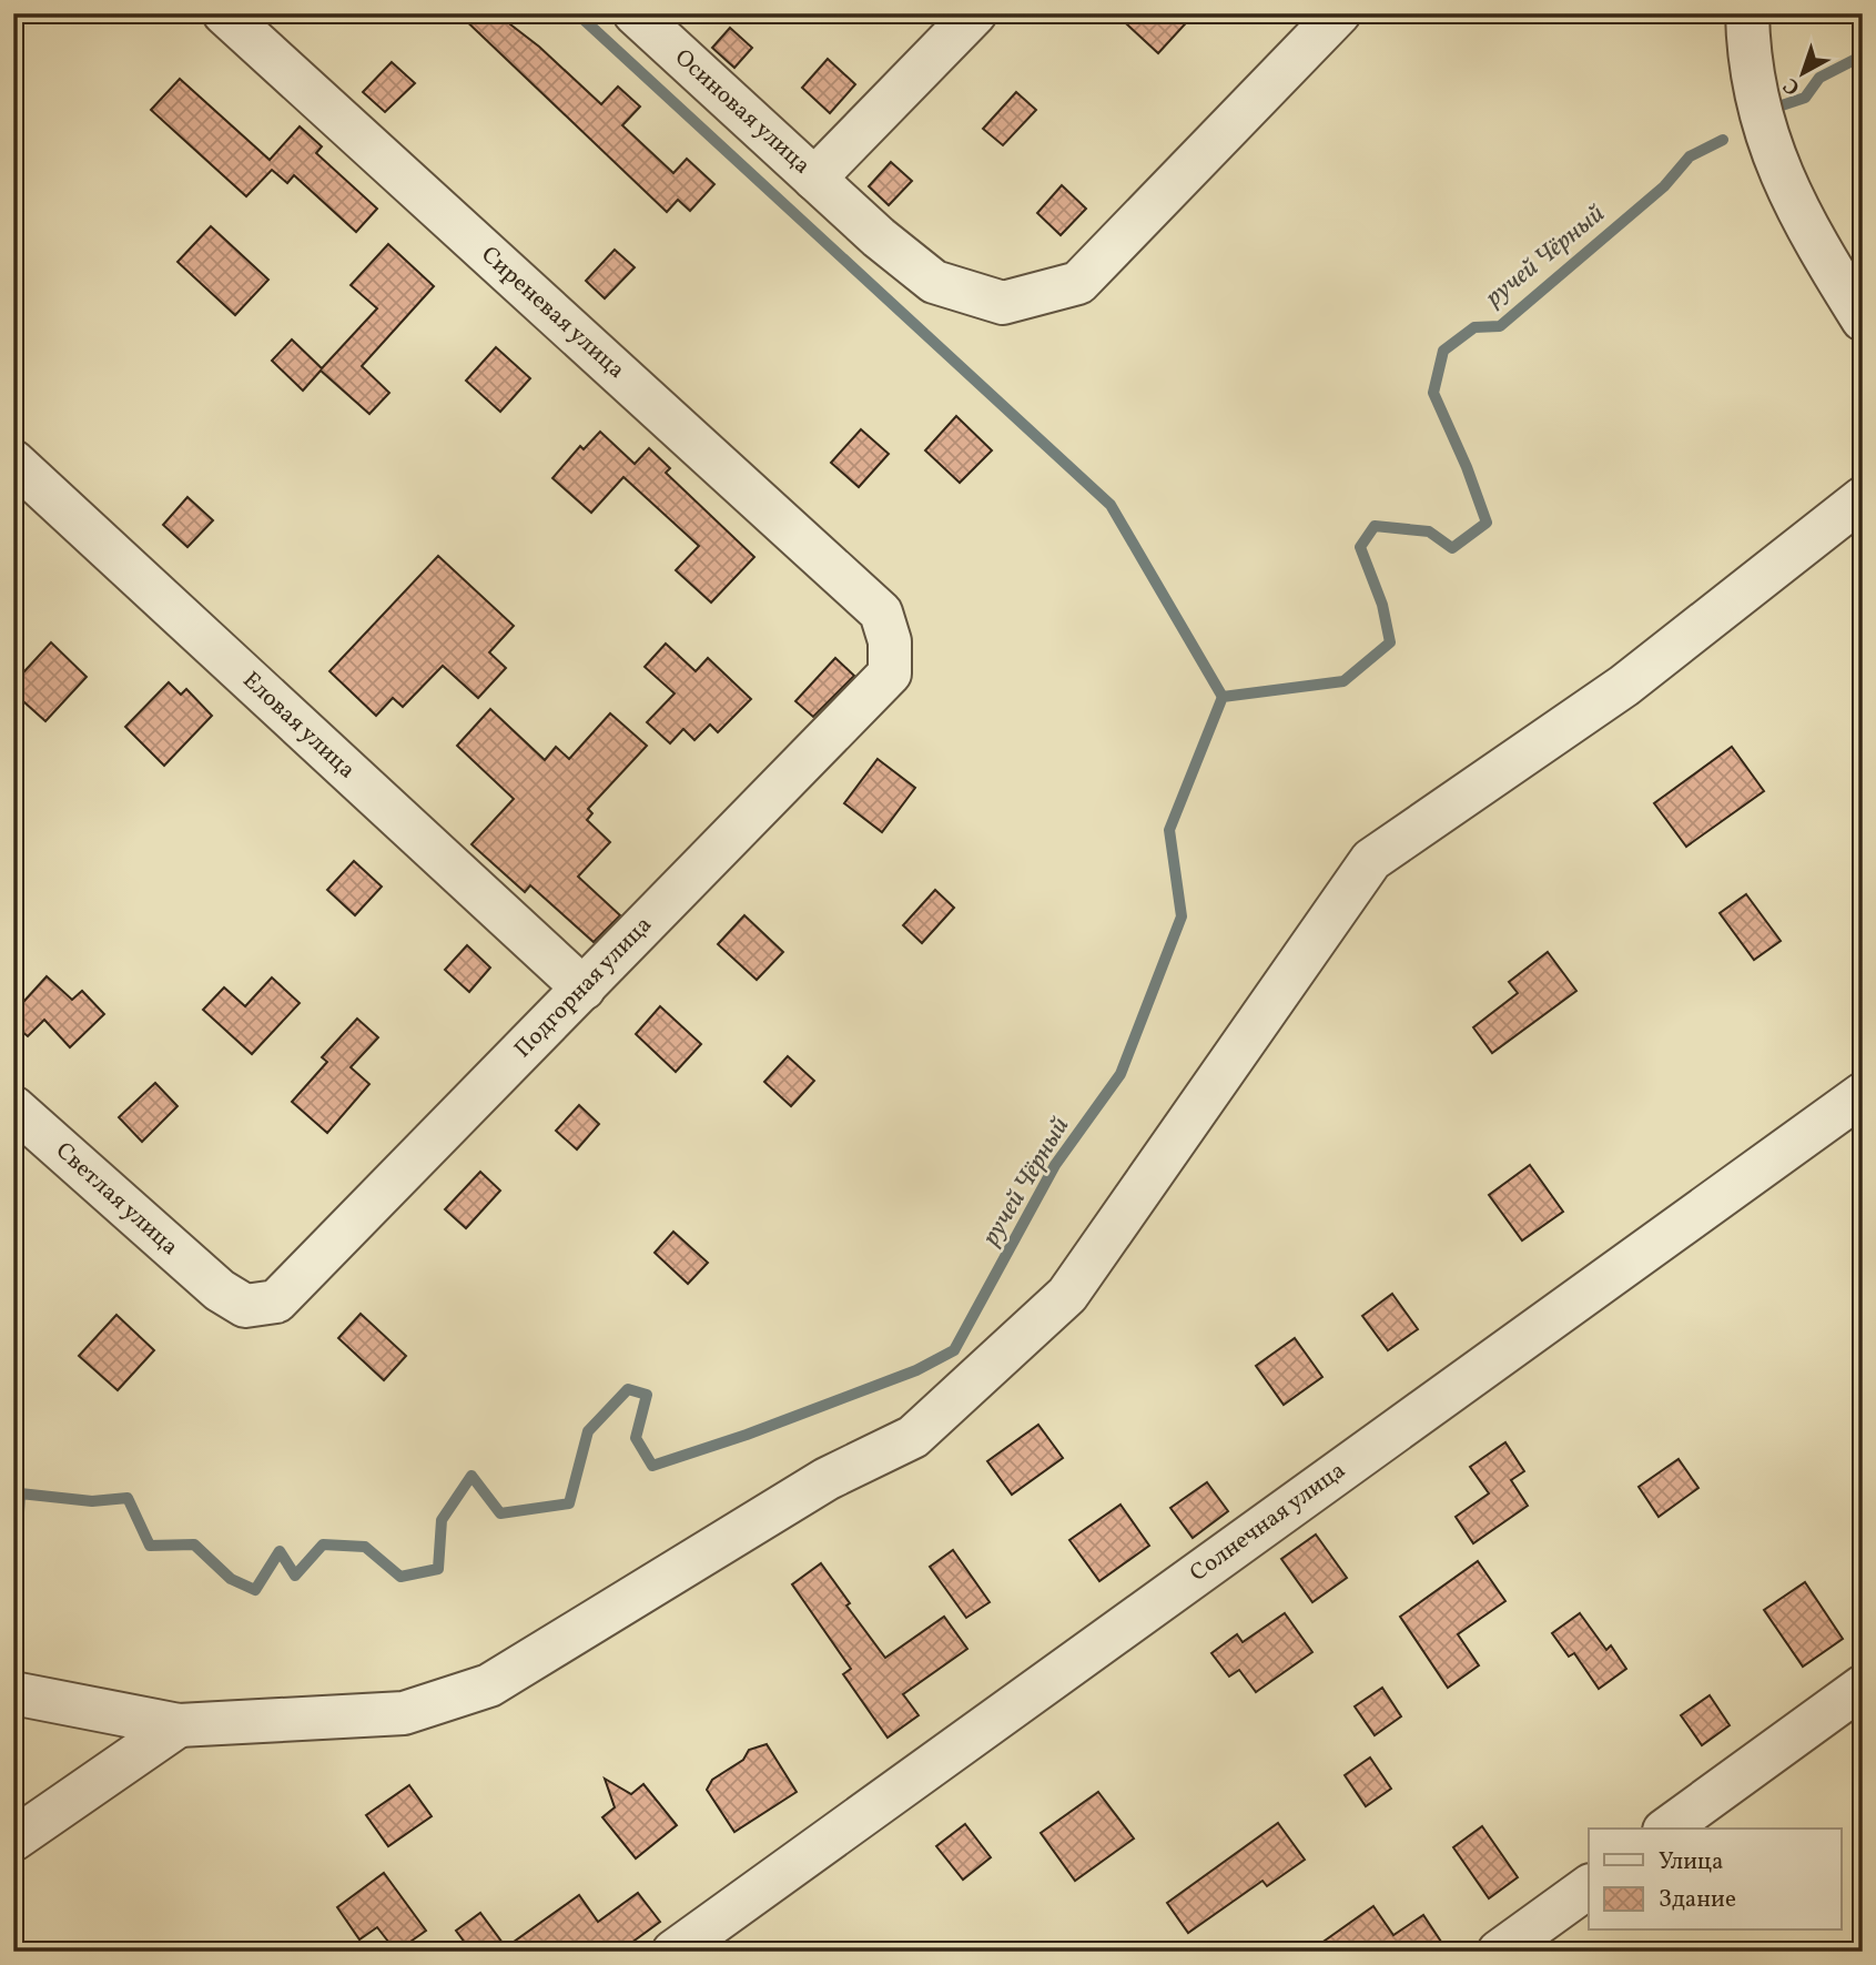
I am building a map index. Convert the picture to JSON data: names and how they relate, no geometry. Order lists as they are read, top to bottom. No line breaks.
{"streets":{"street":["Осиновая улица","Сиреневая улица","Еловая улица","Подгорная улица","Светлая улица","Солнечная улица"]},"crossings":[["Сиреневая улица","Подгорная улица"],["Еловая улица","Подгорная улица"],["Подгорная улица","Светлая улица"]],"water":["ручей Чёрный"],"legend":["Улица","Здание"],"north":"bottom left"}
